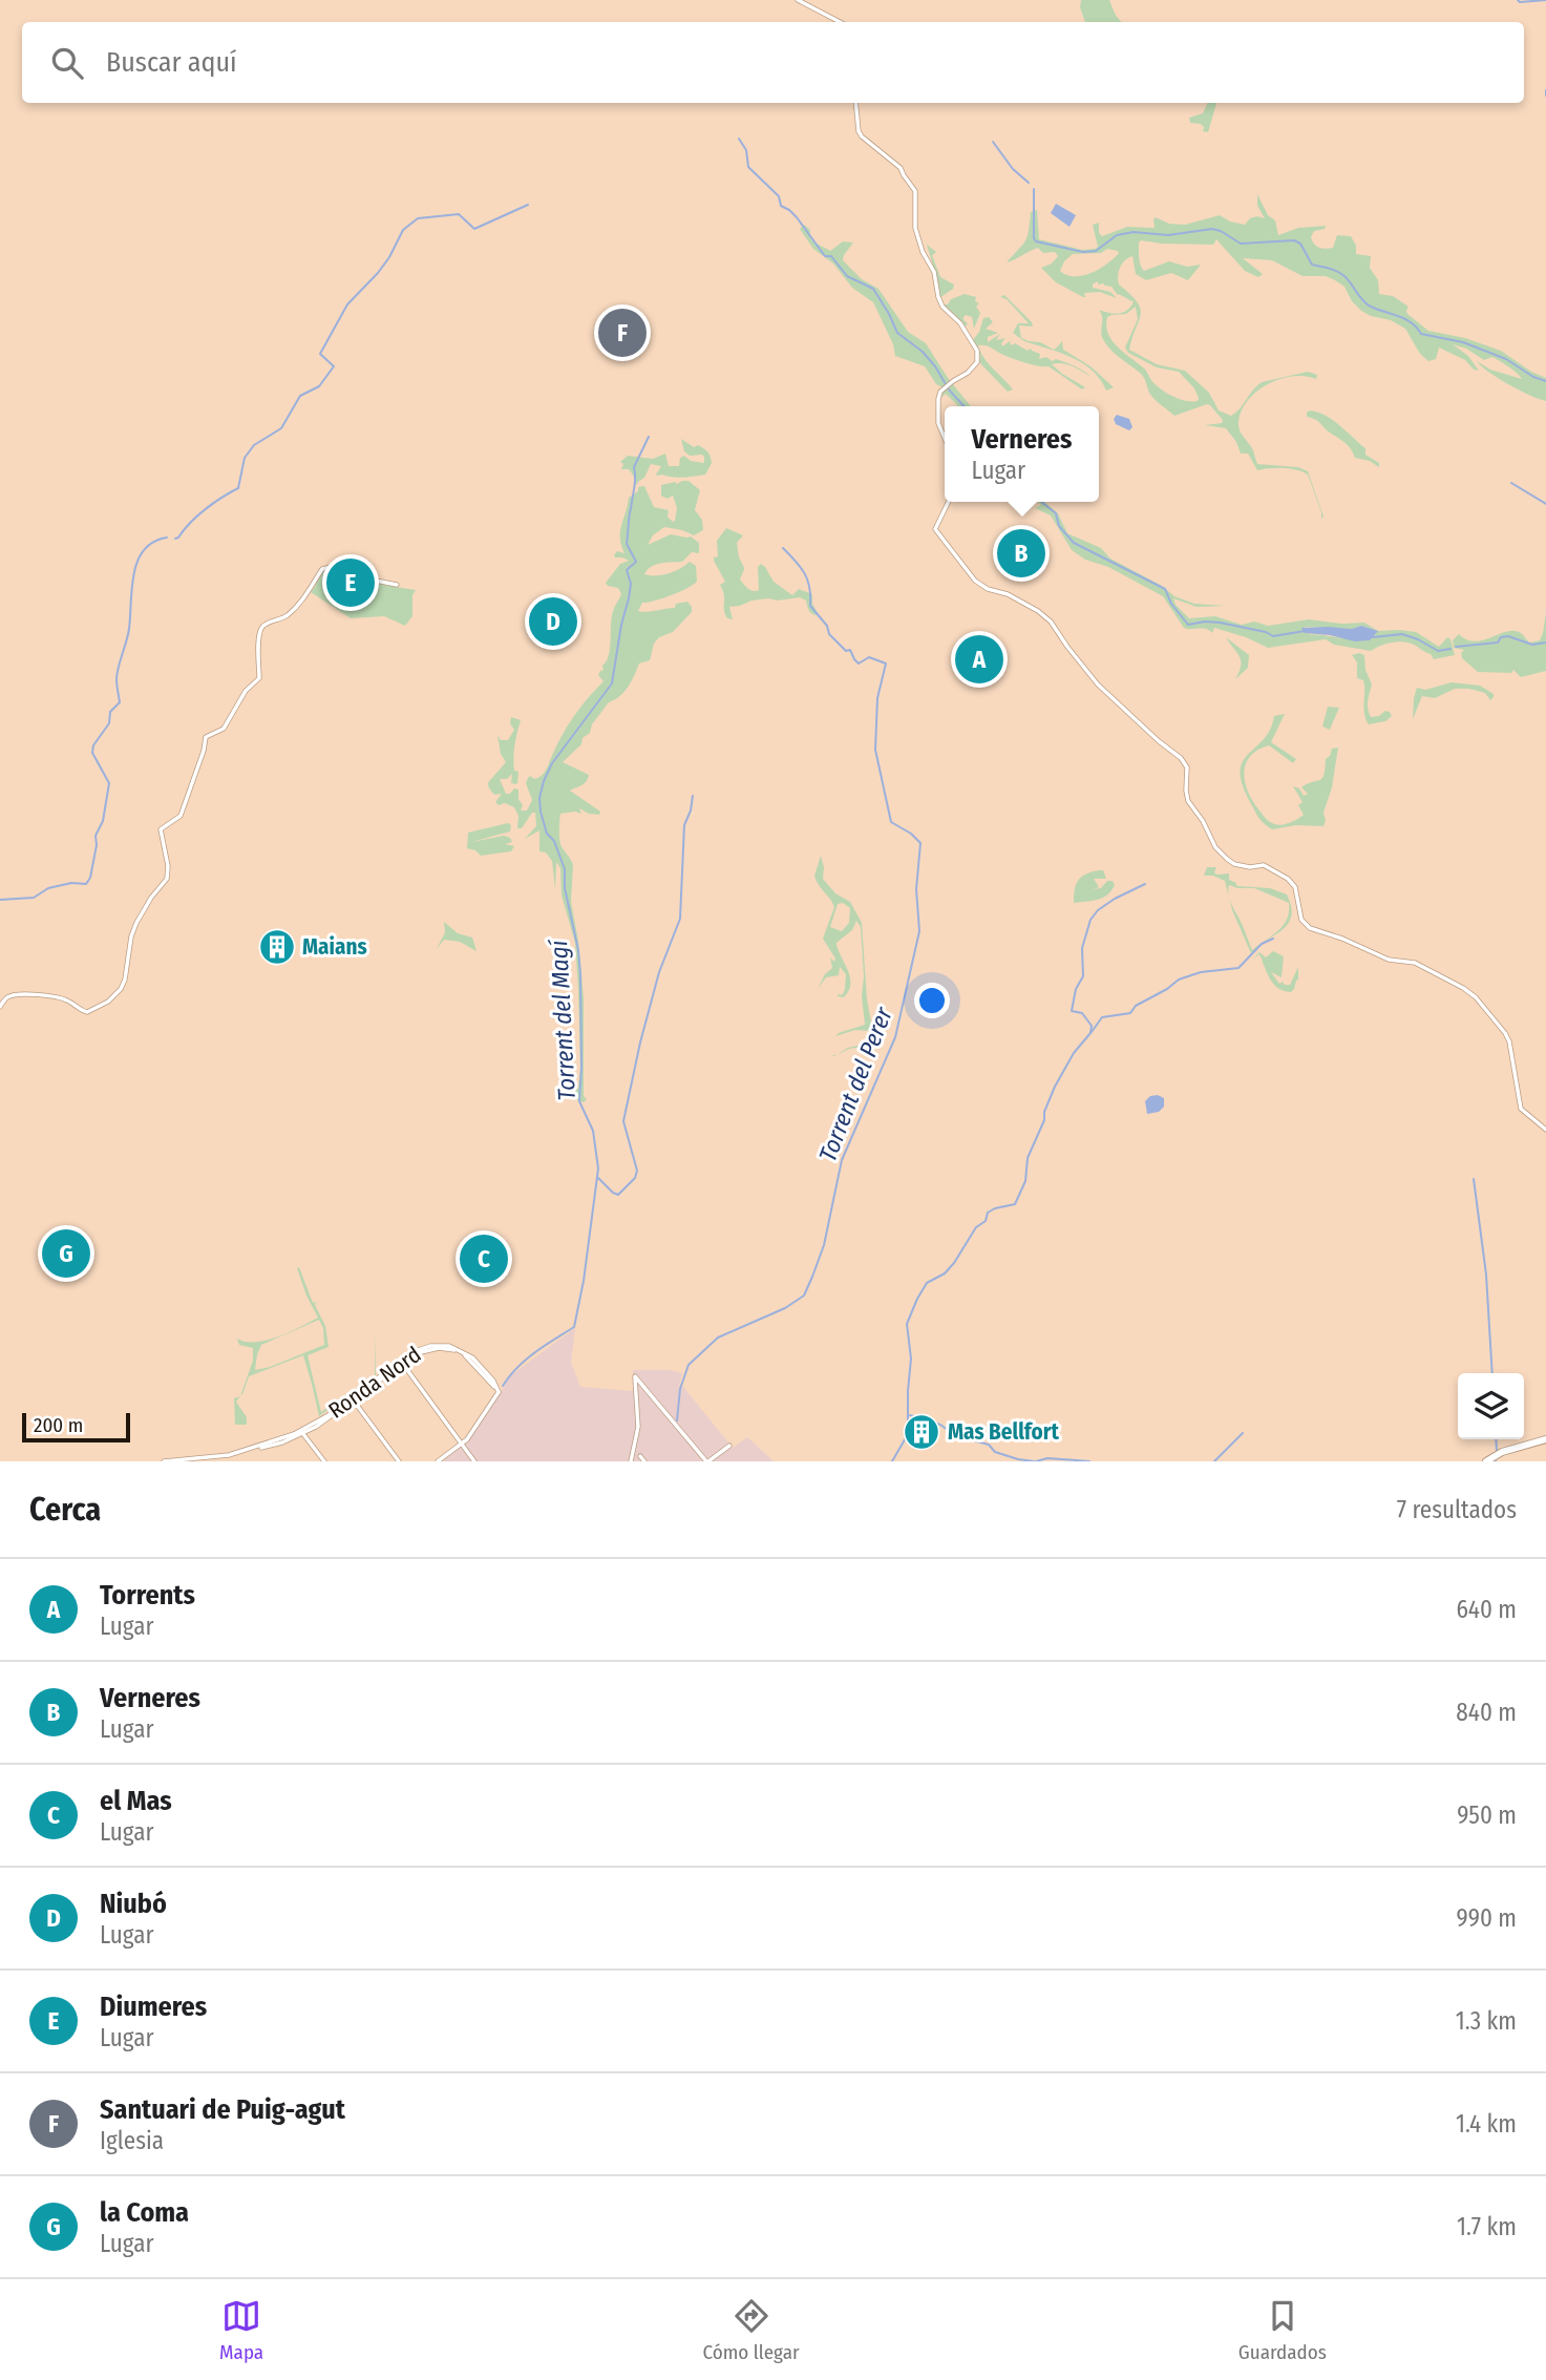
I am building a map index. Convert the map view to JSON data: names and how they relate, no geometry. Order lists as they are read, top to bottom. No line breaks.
{"streets":{"street":["Ronda Nord"]},"water":["Torrent del Magí","Torrent del Perer"],"places":{"building":["Maians","Mas Bellfort"]},"scale_bar":"200 m","page":{"search":"Buscar aquí","pins":["F","B","E","D","A","G","C"],"popup":["Verneres","Lugar"],"scale":"200 m","heading":["Cerca","7 resultados"],"list":[{"mark":"A","name":"Torrents","note":"Lugar","value":"640 m"},{"mark":"B","name":"Verneres","note":"Lugar","value":"840 m"},{"mark":"C","name":"el Mas","note":"Lugar","value":"950 m"},{"mark":"D","name":"Niubó","note":"Lugar","value":"990 m"},{"mark":"E","name":"Diumeres","note":"Lugar","value":"1.3 km"},{"mark":"F","name":"Santuari de Puig-agut","note":"Iglesia","value":"1.4 km"},{"mark":"G","name":"la Coma","note":"Lugar","value":"1.7 km"}],"nav":["Mapa","Cómo llegar","Guardados"]}}
